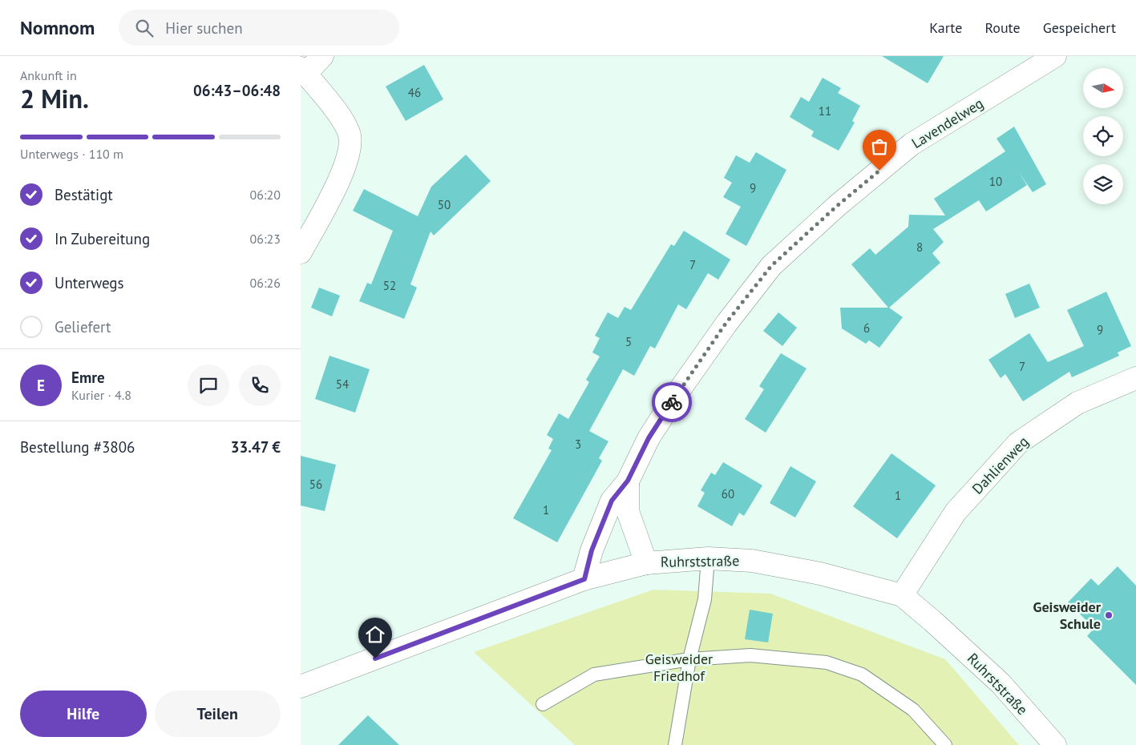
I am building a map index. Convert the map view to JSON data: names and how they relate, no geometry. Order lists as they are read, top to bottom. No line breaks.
{"streets":{"street":["Lavendelweg","Dahlienweg","Ruhrststraße"]},"crossings":[["Lavendelweg","Ruhrststraße"],["Dahlienweg","Ruhrststraße"]],"parks":["Geisweider Friedhof"],"places":["Geisweider Schule"],"house_numbers":["46","11","10","9","50","8","7","52","6","9","5","7","54","3","56","60","1","1"],"north":"right","page":{"header":"Nomnom","search":"Hier suchen","nav":["Karte","Route","Gespeichert"],"heading":["2 Min.","Ankunft in","06:43–06:48"],"panel":["Emre","Kurier · 4.8","Bestellung #3806","33.47 €"],"bar":"Unterwegs · 110 m","list":[["Bestätigt","06:20"],["In Zubereitung","06:23"],["Unterwegs","06:26"],"Geliefert"],"round":"E","buttons":["Hilfe","Teilen"]}}
